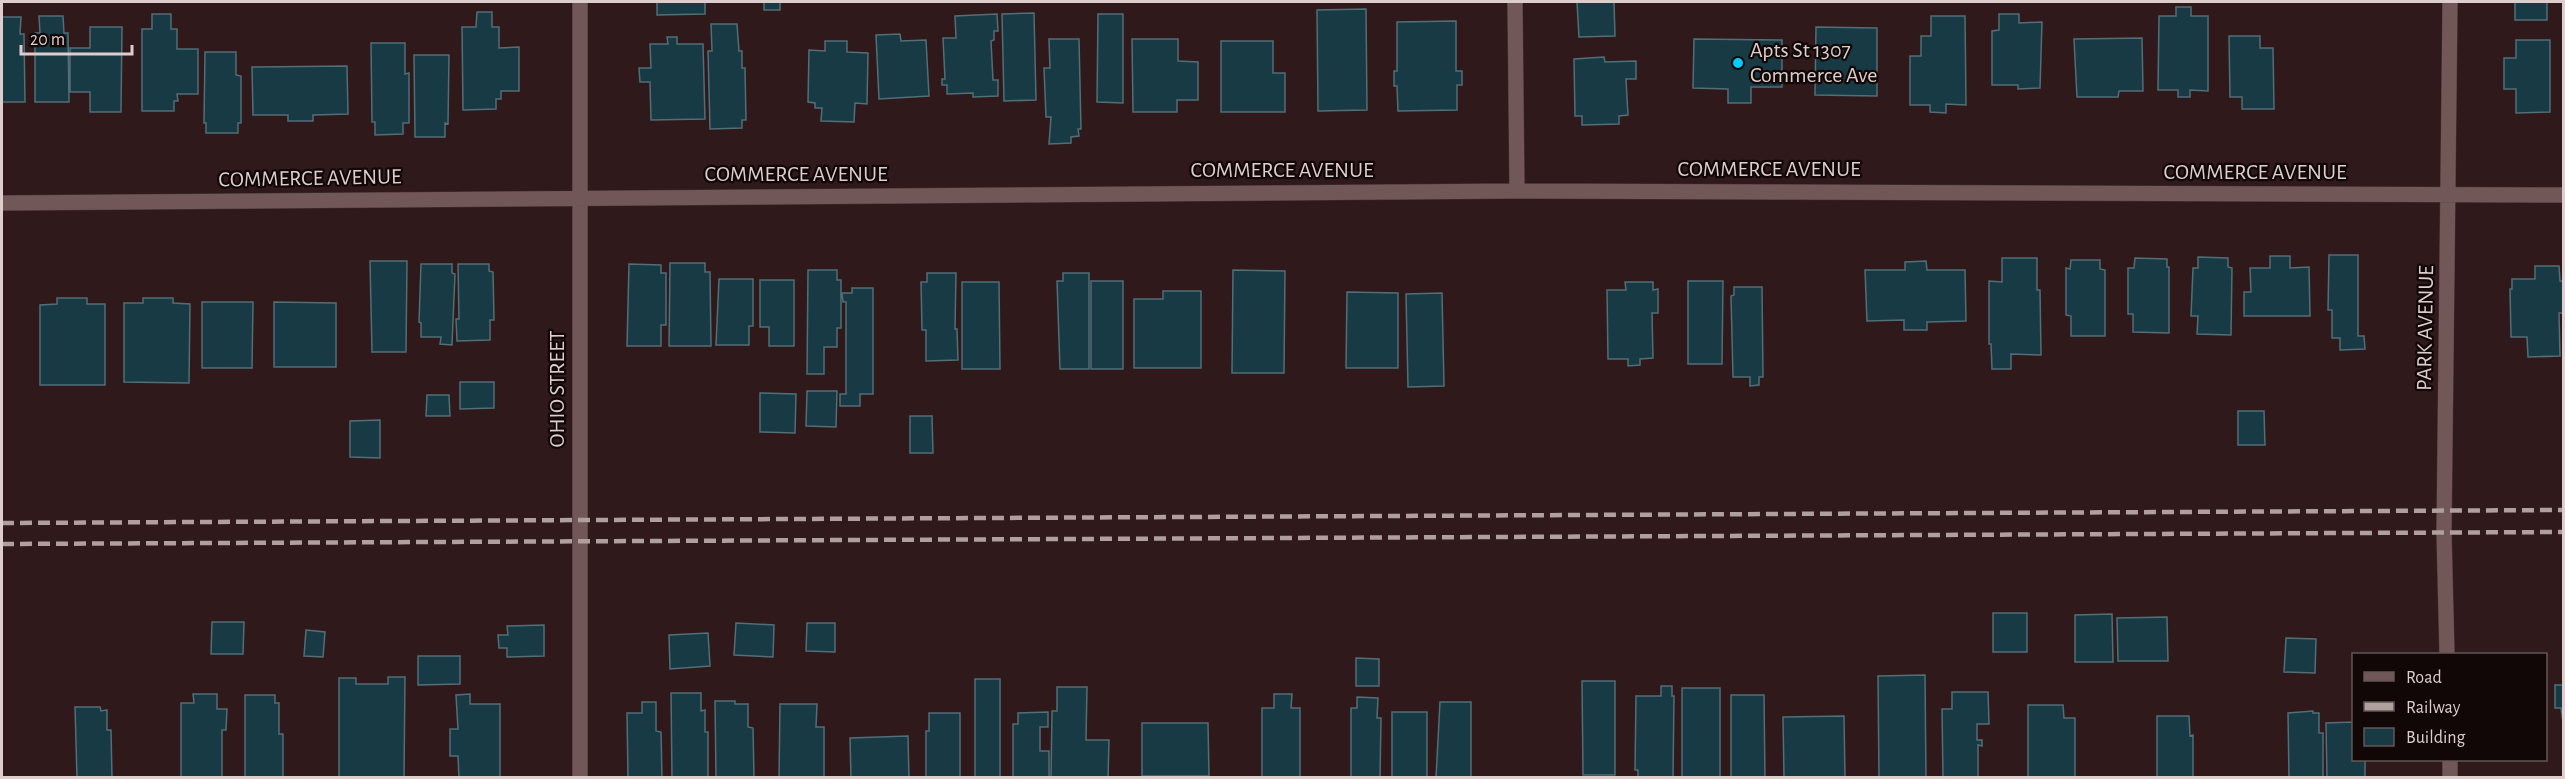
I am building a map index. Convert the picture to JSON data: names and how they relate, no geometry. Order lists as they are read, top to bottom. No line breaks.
{"streets":{"street":["COMMERCE AVENUE","PARK AVENUE","OHIO STREET"]},"crossings":[["COMMERCE AVENUE","PARK AVENUE"],["COMMERCE AVENUE","OHIO STREET"]],"places":["Apts St 1307 Commerce Ave"],"legend":["Road","Railway","Building"],"scale_bar":"20 m"}
